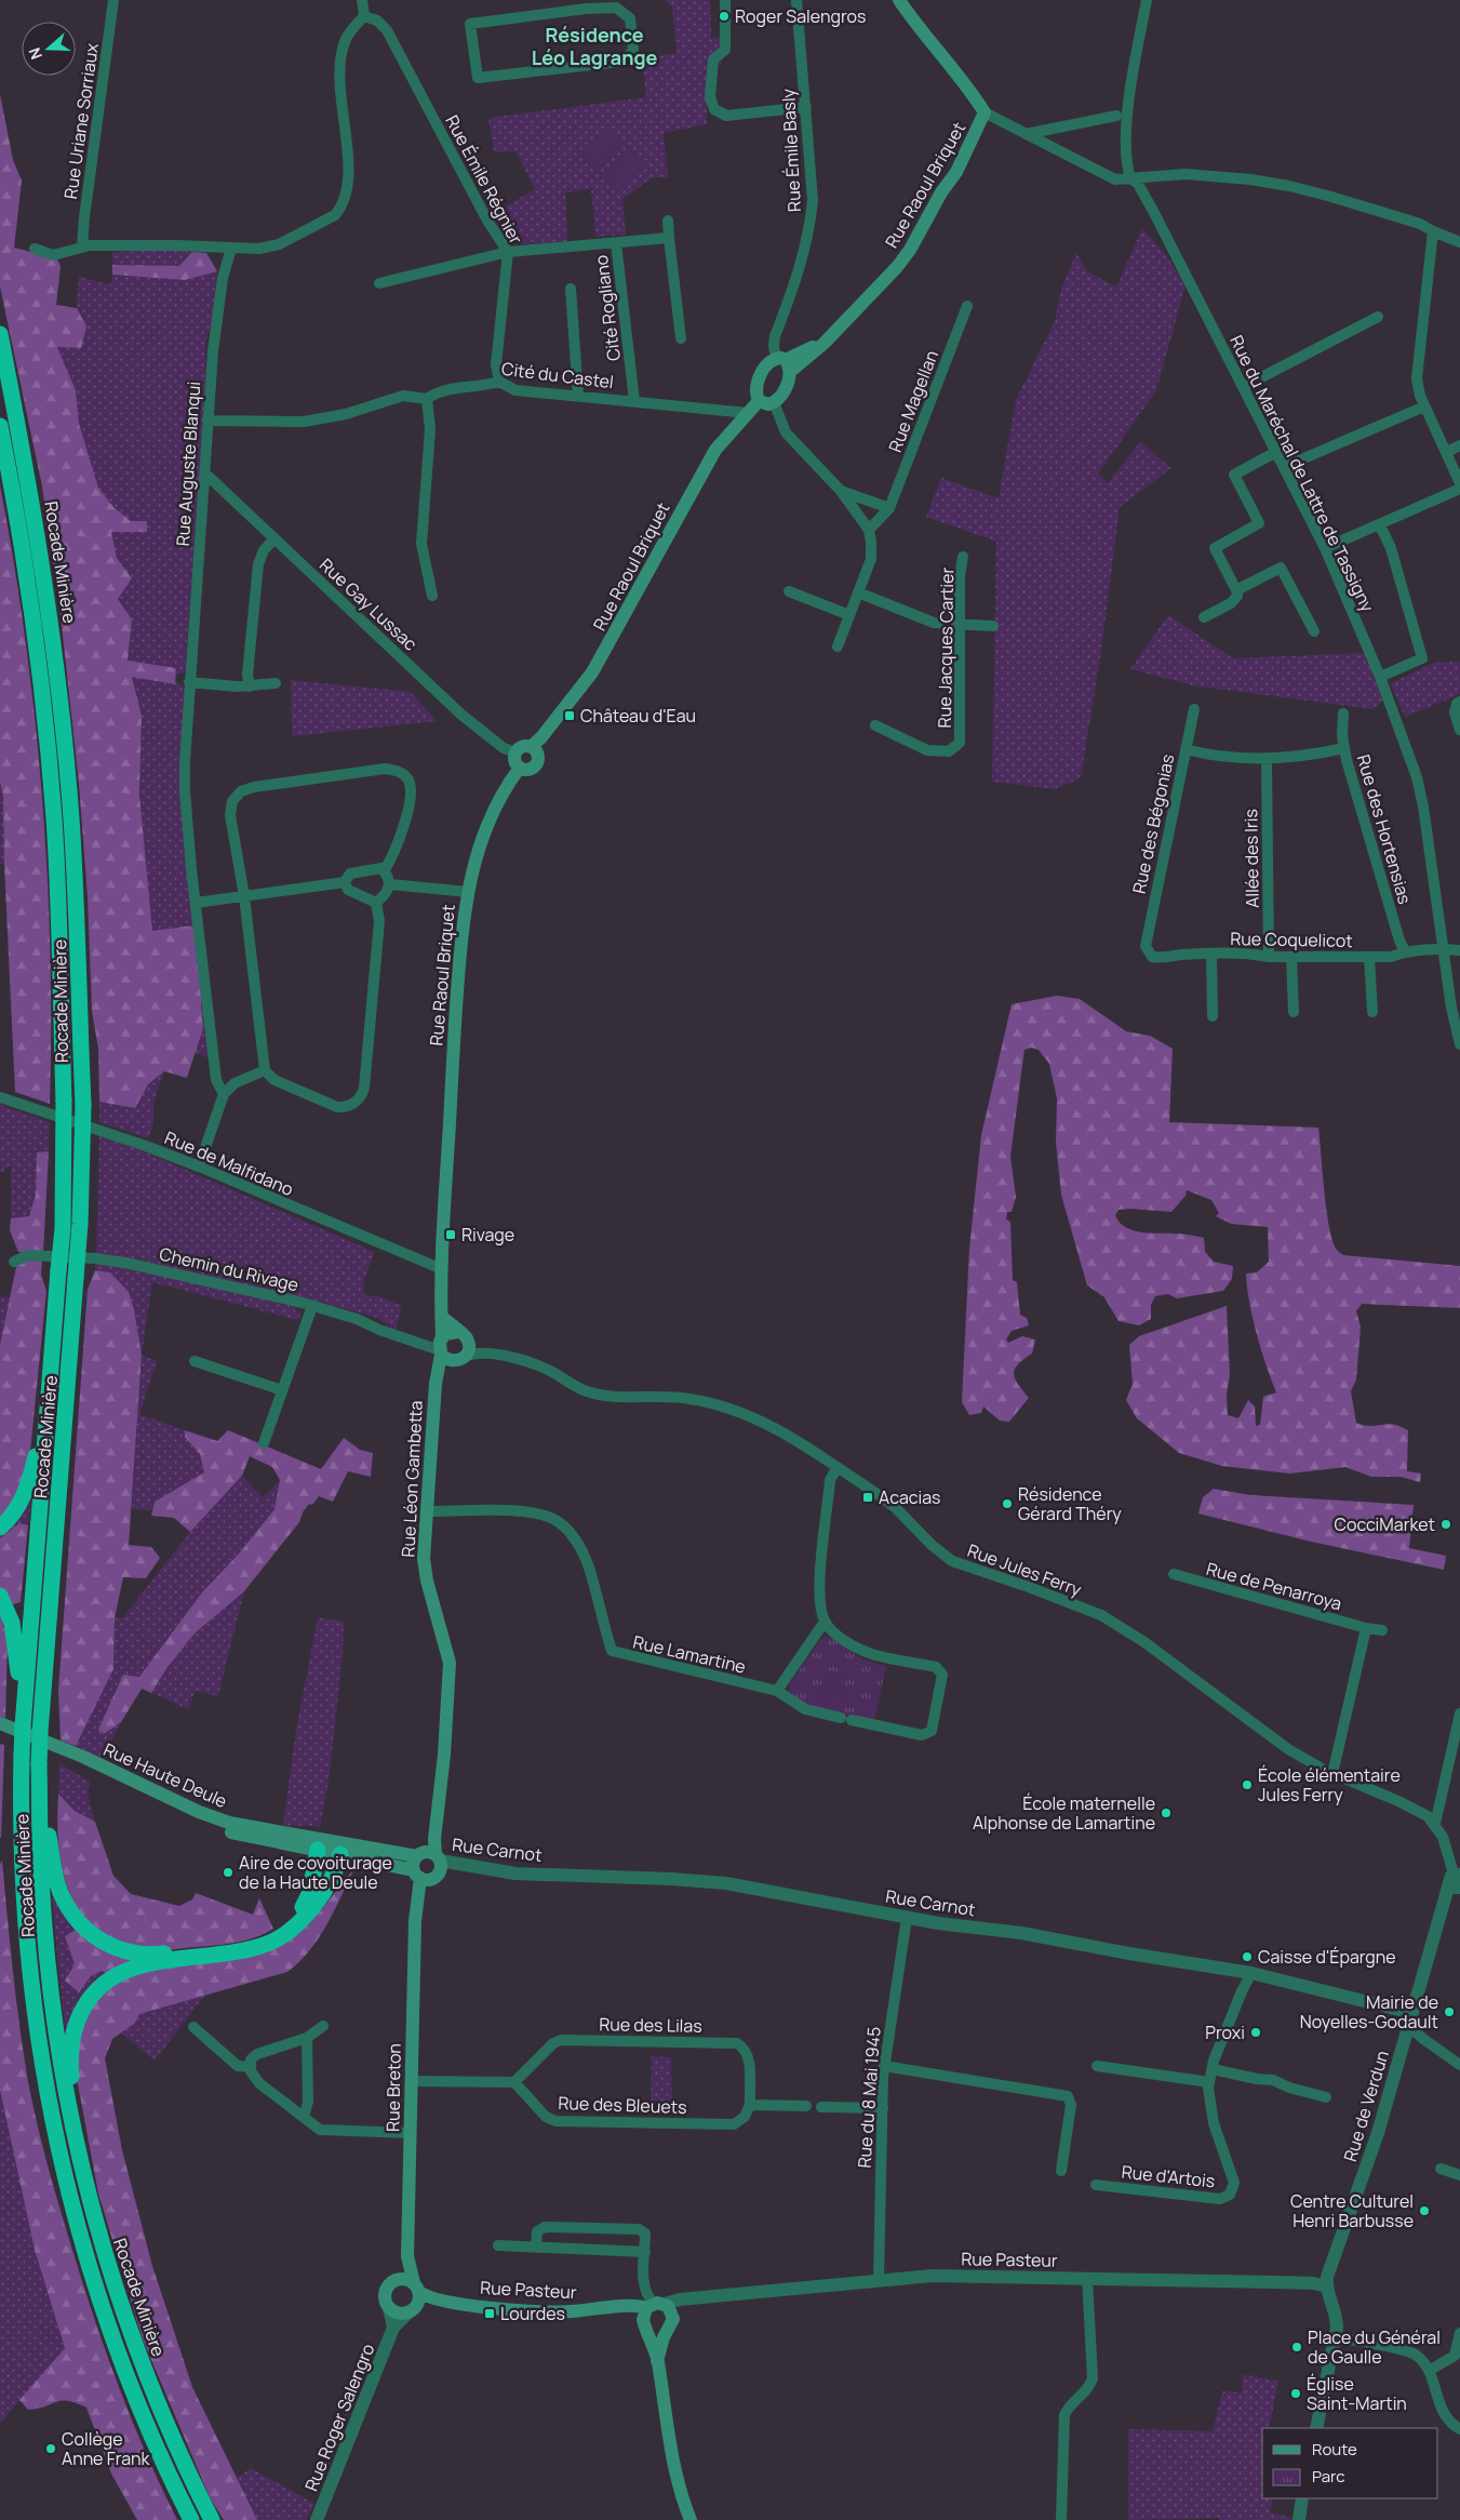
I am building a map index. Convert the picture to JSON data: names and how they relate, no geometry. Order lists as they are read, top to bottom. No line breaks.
{"streets":{"highway":["Rocade Minière"],"main road":["Rue Raoul Briquet","Rue Léon Gambetta","Rue Haute Deule","Rue Breton","Rue Pasteur"],"street":["Rue Uriane Sorriaux","Rue Émile Basly","Rue Émile Régnier","Cité Rogliano","Cité du Castel","Rue Magellan","Rue Auguste Blanqui","Rue du Maréchal de Lattre de Tassigny","Rue Gay Lussac","Rue Jacques Cartier","Rue des Bégonias","Rue des Hortensias","Allée des Iris","Rue Coquelicot","Rue de Malfidano","Chemin du Rivage","Rue Jules Ferry","Rue de Penarroya","Rue Lamartine","Rue Carnot","Rue des Lilas","Rue du 8 Mai 1945","Rue des Bleuets","Rue de Verdun","Rue d'Artois","Rue Roger Salengro"]},"crossings":[["Rue Émile Basly","Rue Raoul Briquet"],["Rue Émile Régnier","Cité du Castel"],["Rue Raoul Briquet","Cité du Castel"],["Rue Raoul Briquet","Rue du Maréchal de Lattre de Tassigny"],["Rue Raoul Briquet","Rue Gay Lussac"],["Rue Raoul Briquet","Rue Léon Gambetta"],["Cité Rogliano","Cité du Castel"],["Cité du Castel","Rue Auguste Blanqui"],["Rue Auguste Blanqui","Rue Gay Lussac"],["Rue du Maréchal de Lattre de Tassigny","Rue Coquelicot"],["Rue des Bégonias","Rue Coquelicot"],["Rue des Hortensias","Rue Coquelicot"],["Allée des Iris","Rue Coquelicot"],["Rue de Malfidano","Rue Léon Gambetta"],["Chemin du Rivage","Rue Léon Gambetta"],["Chemin du Rivage","Rue Jules Ferry"],["Rue Léon Gambetta","Rue Jules Ferry"],["Rue Léon Gambetta","Rue Lamartine"],["Rue Léon Gambetta","Rue Haute Deule"],["Rue Léon Gambetta","Rue Carnot"],["Rue Léon Gambetta","Rue Breton"],["Rue Jules Ferry","Rue de Verdun"],["Rue Haute Deule","Rue Carnot"],["Rue Haute Deule","Rue Breton"],["Rue Carnot","Rue Breton"],["Rue Carnot","Rue du 8 Mai 1945"],["Rue Carnot","Rue de Verdun"],["Rue Carnot","Rue d'Artois"],["Rue des Lilas","Rue des Bleuets"],["Rue Breton","Rue Pasteur"],["Rue Breton","Rue Roger Salengro"],["Rue du 8 Mai 1945","Rue Pasteur"],["Rue de Verdun","Rue Pasteur"],["Rue Pasteur","Rue Roger Salengro"]],"districts":["Résidence Léo Lagrange"],"places":{"other":["Roger Salengros","Résidence Gérard Théry","CocciMarket","École élémentaire Jules Ferry","École maternelle Alphonse de Lamartine","Aire de covoiturage de la Haute Deule","Caisse d'Épargne","Mairie de Noyelles-Godault","Proxi","Centre Culturel Henri Barbusse","Place du Général de Gaulle","Église Saint-Martin","Collège Anne Frank"],"transit":["Château d'Eau","Rivage","Acacias","Lourdes"]},"legend":["Route","Parc"],"north":"left"}
